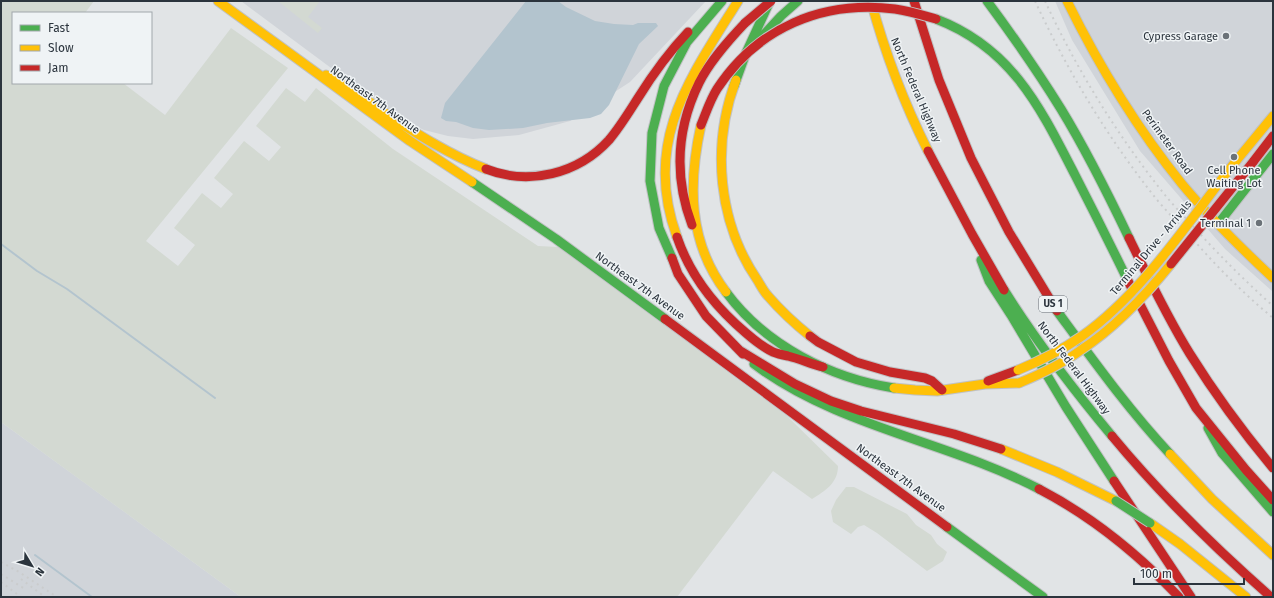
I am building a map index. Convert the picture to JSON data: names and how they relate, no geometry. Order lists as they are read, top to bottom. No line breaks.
{"streets":{"main road":["North Federal Highway","Northeast 7th Avenue","Perimeter Road","Terminal Drive - Arrivals","US 1"]},"places":["Cypress Garage","Cell Phone Waiting Lot","Terminal 1"],"legend":["Fast","Slow","Jam"],"scale_bar":"100 m","north":"bottom right"}
